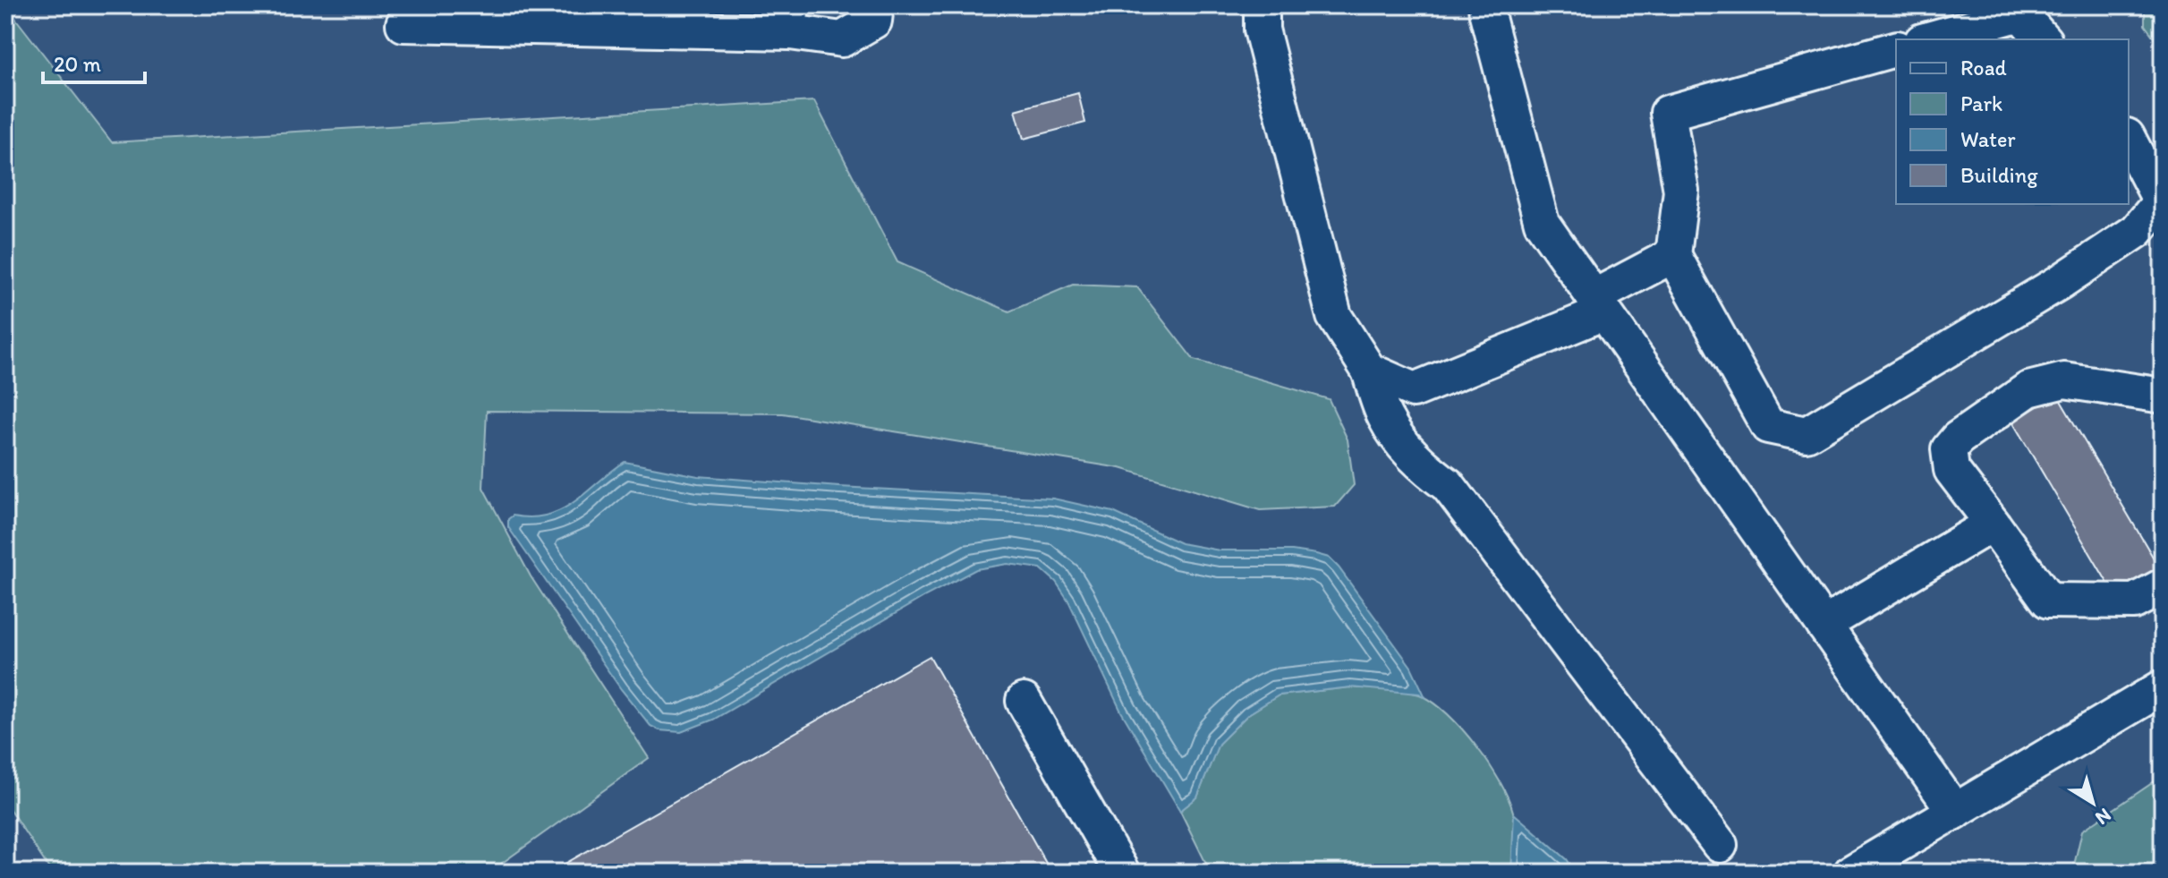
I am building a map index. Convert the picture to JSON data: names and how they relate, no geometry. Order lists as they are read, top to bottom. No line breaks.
{"legend":["Road","Park","Water","Building"],"scale_bar":"20 m","north":"bottom right"}
